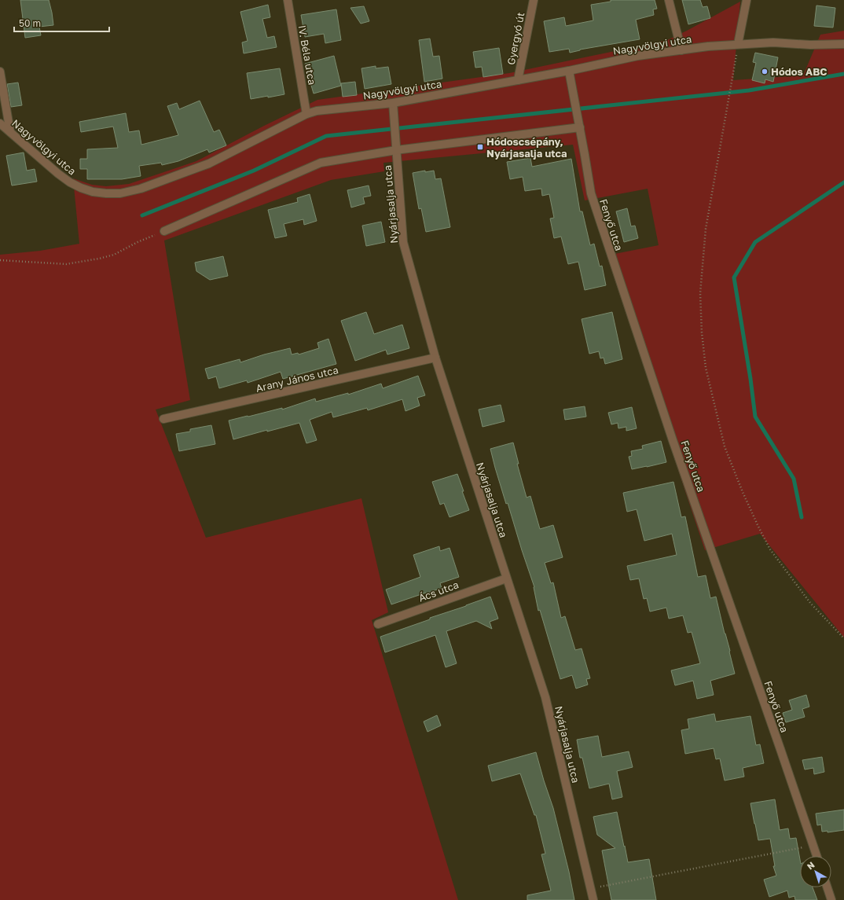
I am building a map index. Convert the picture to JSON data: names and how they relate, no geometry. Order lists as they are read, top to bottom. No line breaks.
{"streets":{"street":["Gyergyó út","Nagyvölgyi utca","IV. Béla utca","Nyárjasalja utca","Fenyő utca","Arany János utca","Ács utca"]},"crossings":[["Gyergyó út","Nagyvölgyi utca"],["Nagyvölgyi utca","IV. Béla utca"],["Nagyvölgyi utca","Nyárjasalja utca"],["Nagyvölgyi utca","Fenyő utca"],["Nyárjasalja utca","Arany János utca"],["Nyárjasalja utca","Ács utca"]],"places":{"other":["Hódos ABC"],"transit":["Hódoscsépány, Nyárjasalja utca"]},"scale_bar":"50 m","north":"top left"}
